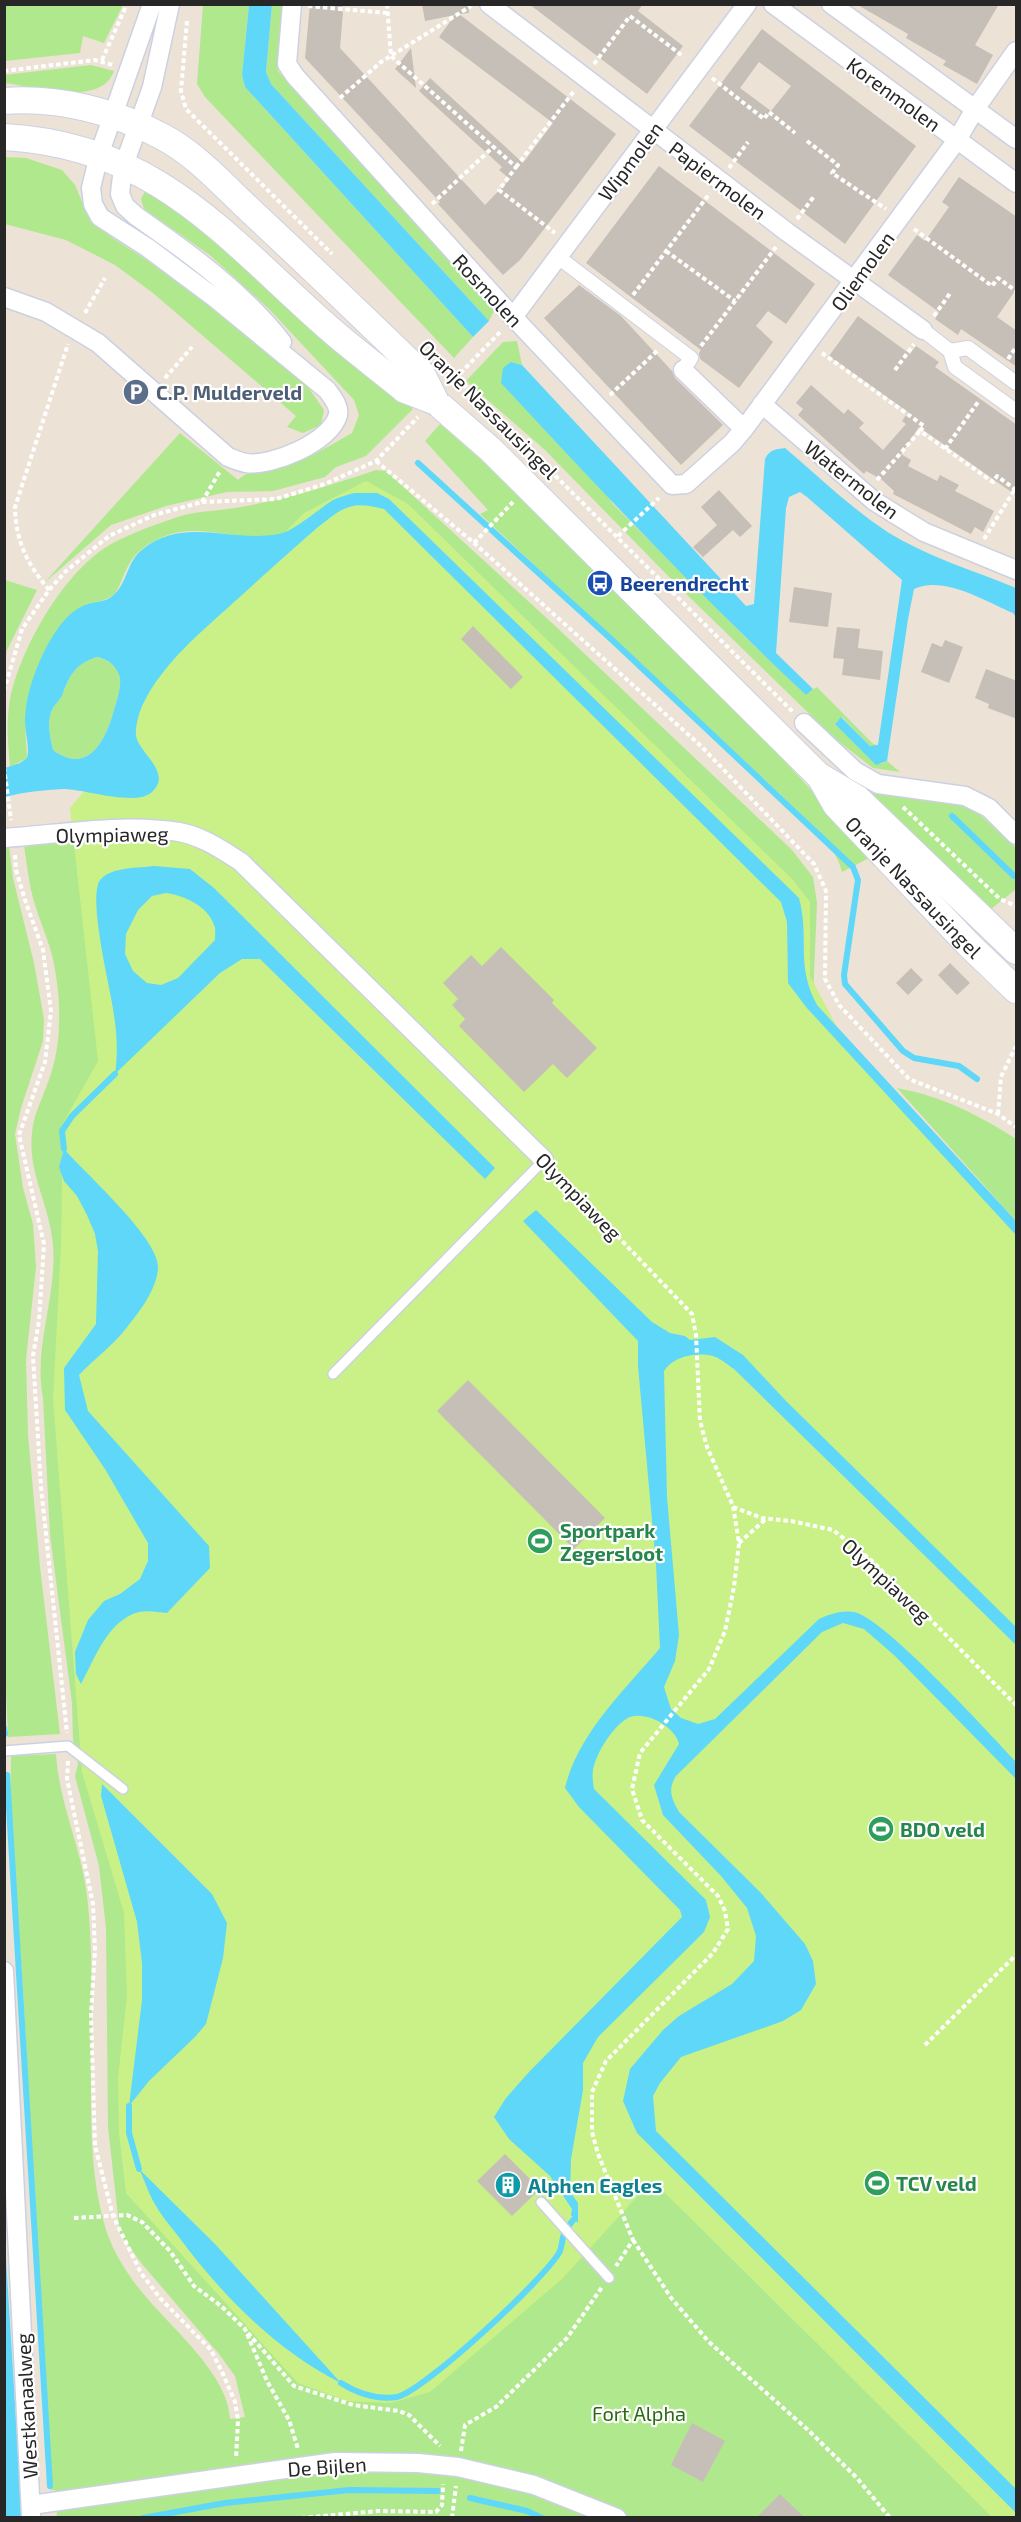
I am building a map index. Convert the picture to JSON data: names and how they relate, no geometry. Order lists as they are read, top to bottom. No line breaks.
{"streets":{"main road":["Oranje Nassausingel"],"street":["Korenmolen","Wipmolen","Papiermolen","Oliemolen","Rosmolen","Watermolen","Olympiaweg","Westkanaalweg","De Bijlen"]},"crossings":[["Korenmolen","Oliemolen"],["Wipmolen","Papiermolen"],["Wipmolen","Rosmolen"],["Papiermolen","Oliemolen"],["Oliemolen","Rosmolen"],["Oliemolen","Watermolen"],["Westkanaalweg","De Bijlen"]],"parks":["Fort Alpha"],"places":{"parking":["C.P. Mulderveld"],"bus stop":["Beerendrecht"],"sports":["Sportpark Zegersloot","BDO veld","TCV veld"],"building":["Alphen Eagles"]}}
